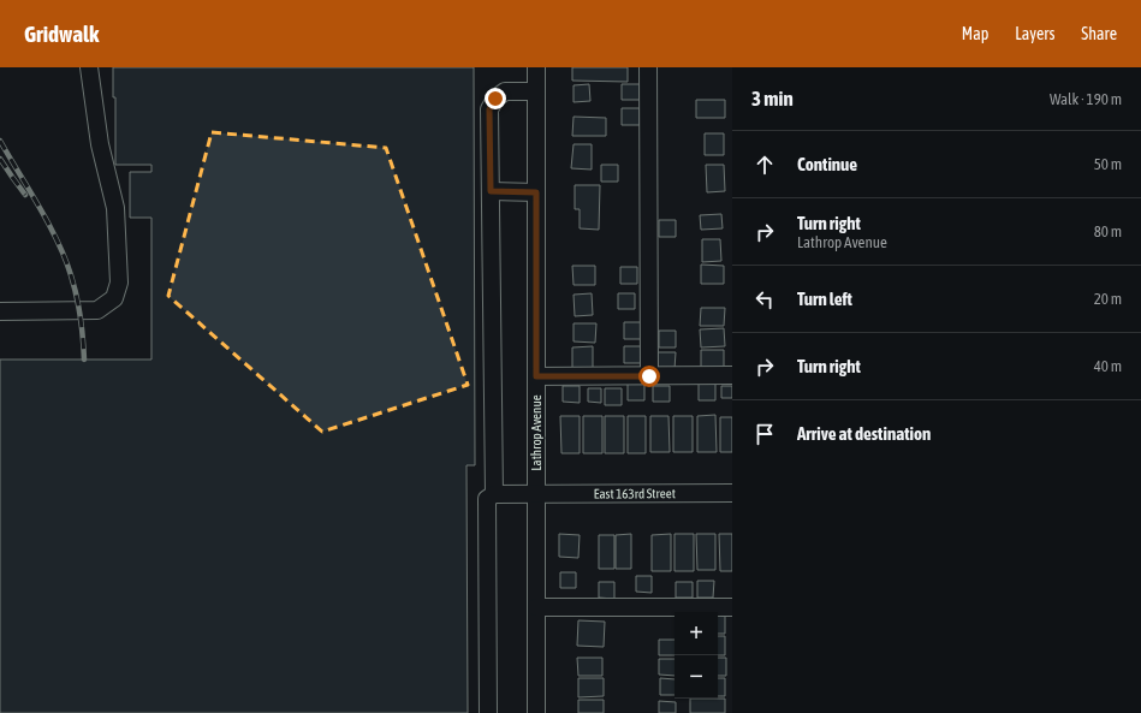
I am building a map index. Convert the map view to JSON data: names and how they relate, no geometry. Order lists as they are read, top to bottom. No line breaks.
{"streets":{"street":["Lathrop Avenue","East 163rd Street"]},"crossings":[["Lathrop Avenue","East 163rd Street"]],"page":{"header":"Gridwalk","nav":["Map","Layers","Share"],"heading":["3 min","Walk · 190 m"],"list":[["Continue","50 m"],["Turn right","Lathrop Avenue","80 m"],["Turn left","20 m"],["Turn right","40 m"],"Arrive at destination"],"map_buttons":["+","−"]}}
